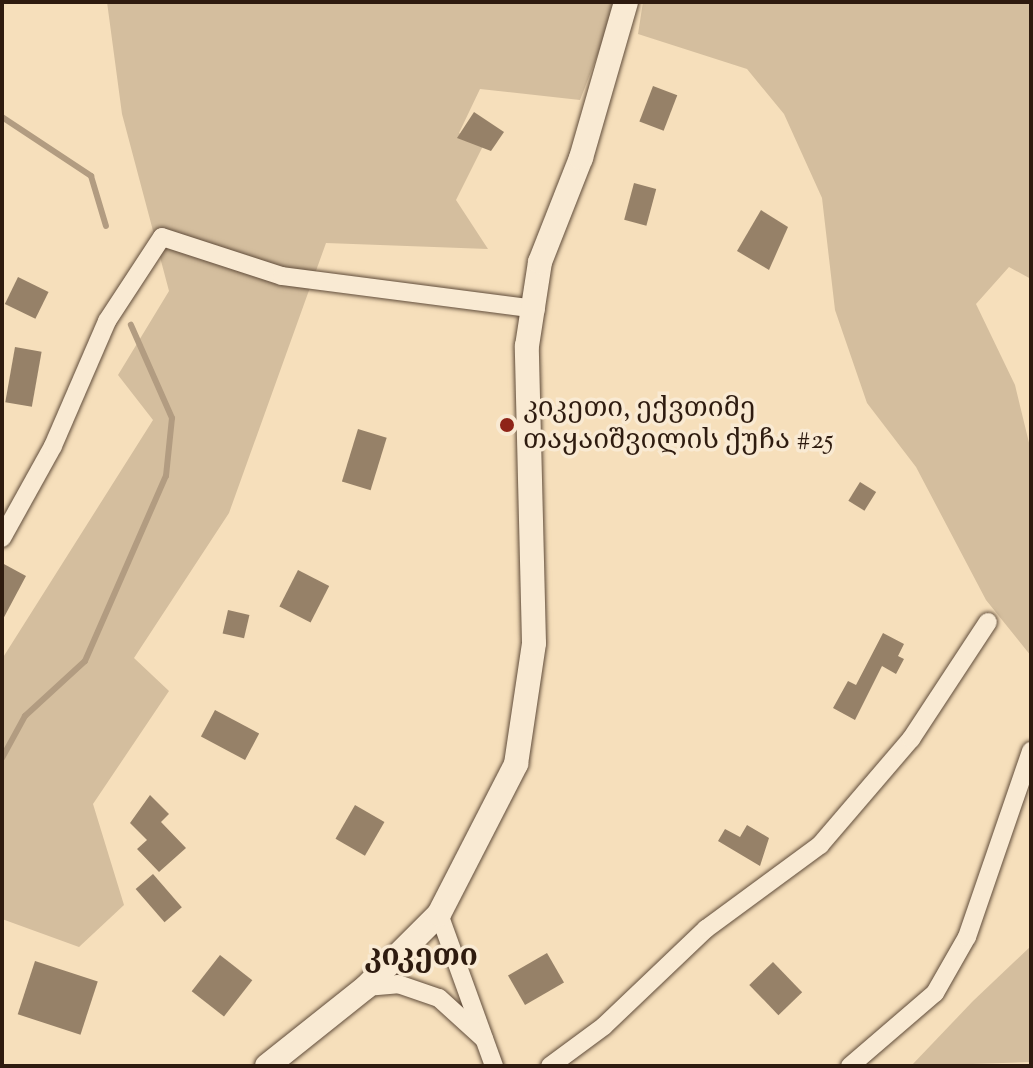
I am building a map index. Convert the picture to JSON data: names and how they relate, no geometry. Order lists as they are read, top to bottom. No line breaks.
{"districts":["კიკეთი"],"places":["კიკეთი, ექვთიმე თაყაიშვილის ქუჩა #25"]}
